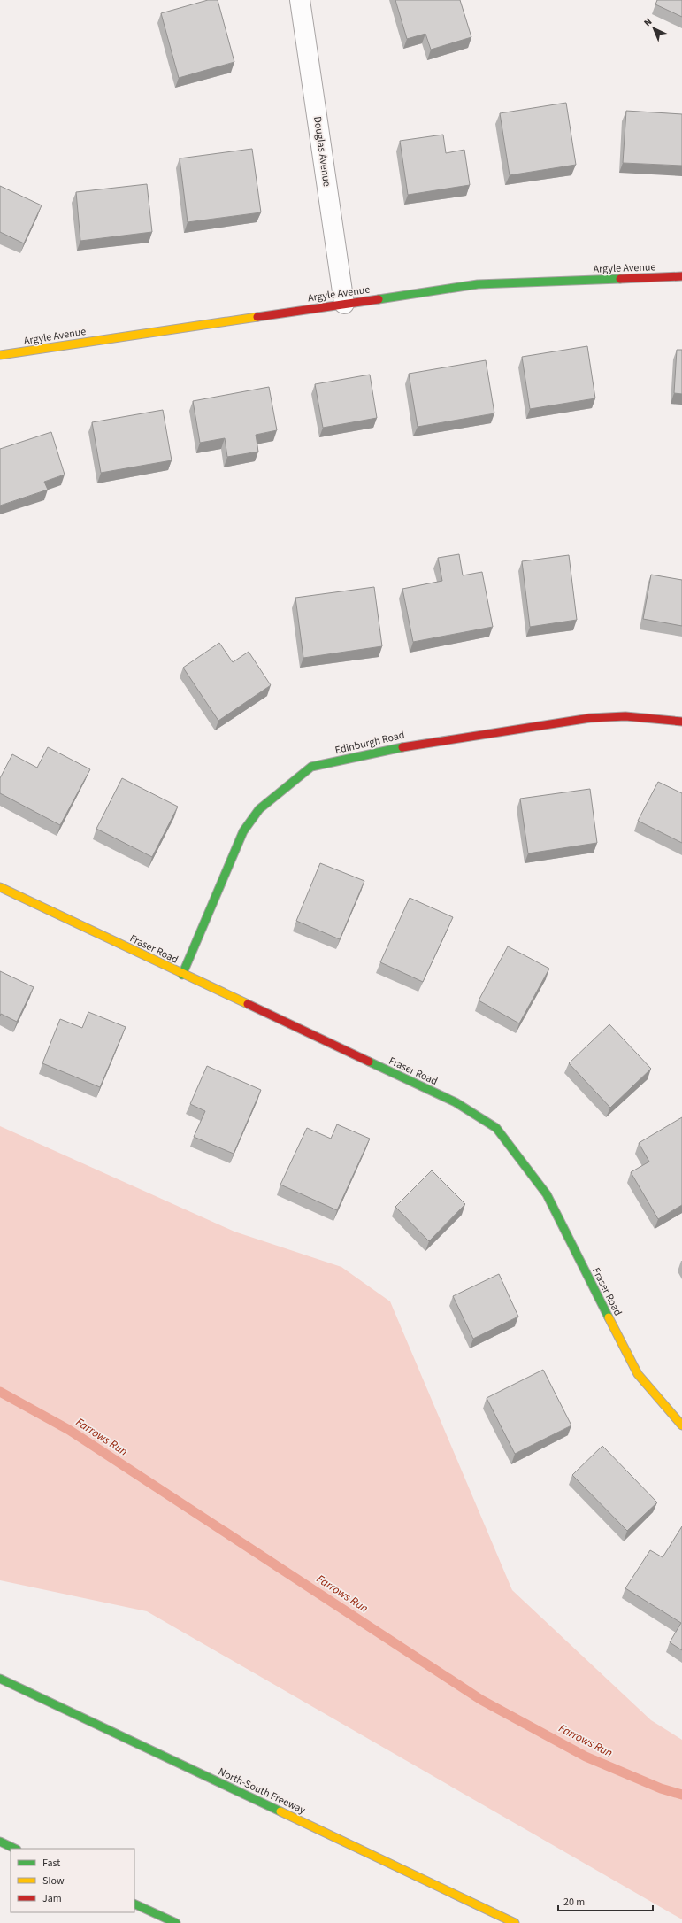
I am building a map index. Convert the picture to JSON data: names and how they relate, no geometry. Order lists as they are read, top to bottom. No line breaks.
{"streets":{"main road":["Argyle Avenue","Edinburgh Road","Fraser Road","North-South Freeway"],"street":["Douglas Avenue"]},"crossings":[["Douglas Avenue","Argyle Avenue"],["Edinburgh Road","Fraser Road"]],"water":["Farrows Run"],"legend":["Fast","Slow","Jam"],"scale_bar":"20 m","north":"top left"}
